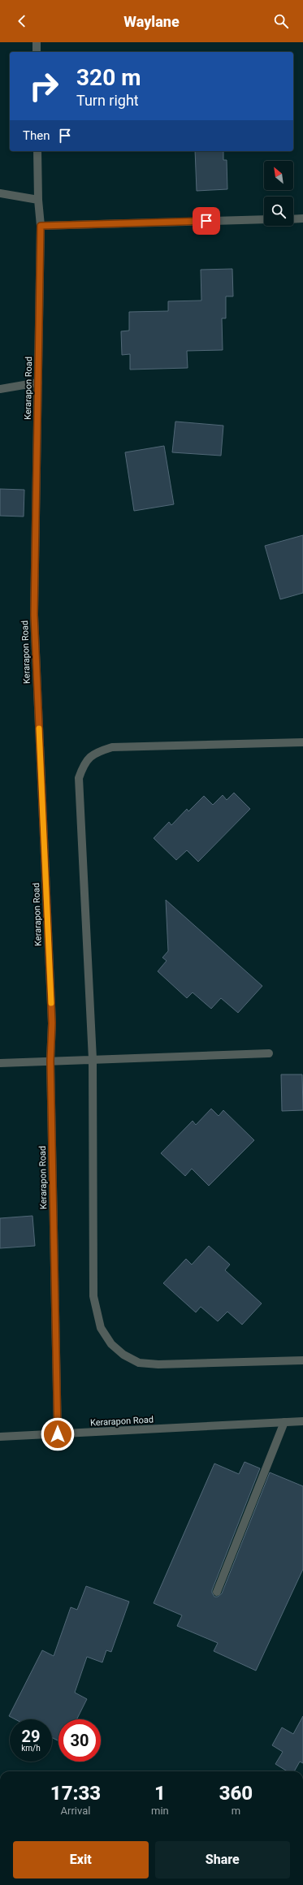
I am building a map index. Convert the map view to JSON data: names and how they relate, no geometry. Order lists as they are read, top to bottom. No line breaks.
{"streets":{"street":["Kerarapon Road"]},"north":"top left","page":{"header":"Waylane","turn":["320 m","Turn right"],"then":"Then","speed":"29 km/h","limit":"30","eta":["17:33","Arrival","1","min","360","m"],"buttons":["Exit","Share"]}}
